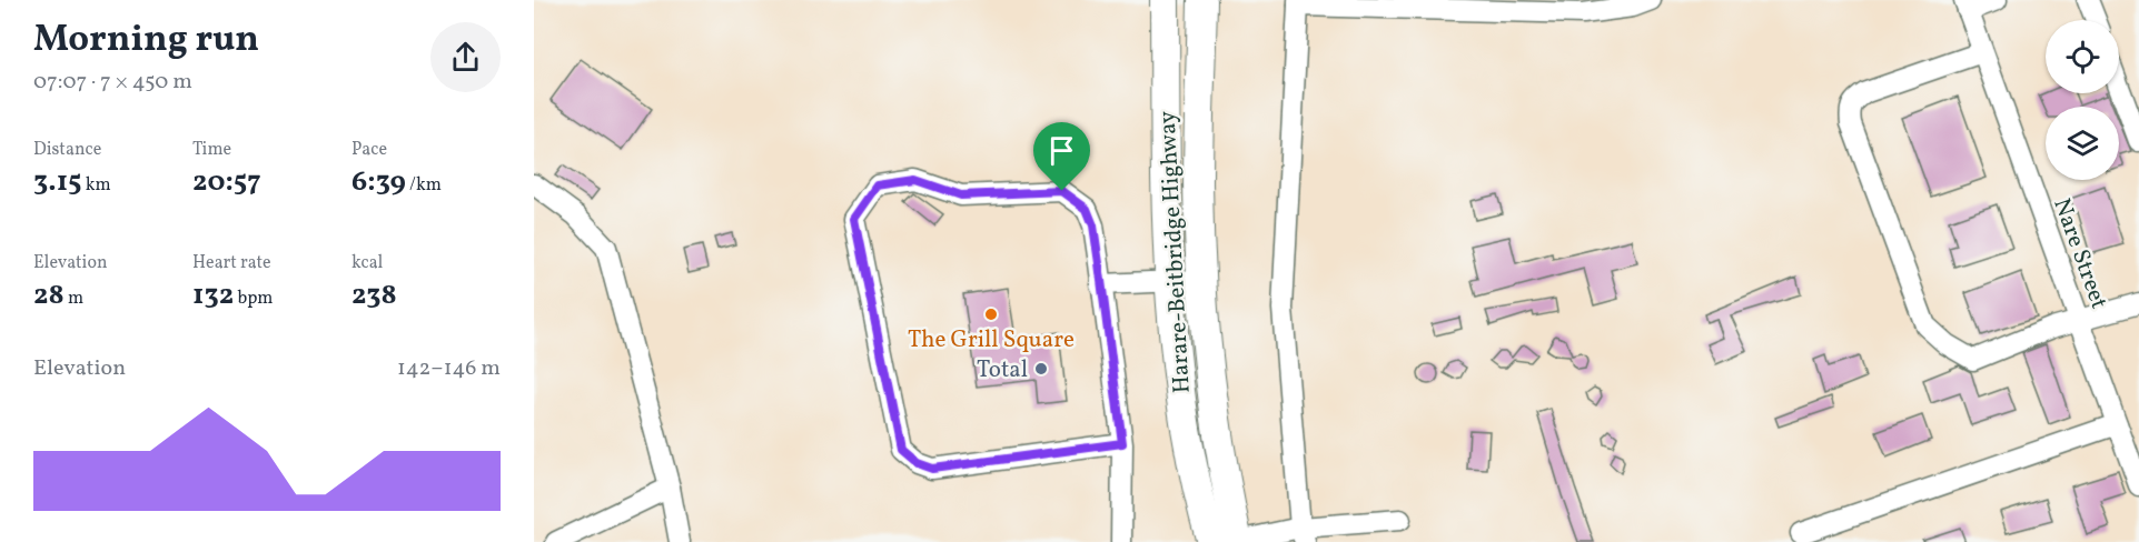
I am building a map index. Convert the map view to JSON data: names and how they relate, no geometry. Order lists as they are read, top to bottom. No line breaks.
{"streets":{"highway":["Harare-Beitbridge Highway"],"street":["Nare Street"]},"places":["The Grill Square","Total"],"page":{"heading":["Morning run","07:07 · 7 × 450 m"],"stats":[["Distance","3.15 km"],["Time","20:57"],["Pace","6:39 /km"],["Elevation","28 m"],["Heart rate","132 bpm"],["kcal","238"]],"chart":["Elevation","142–146 m"]}}
